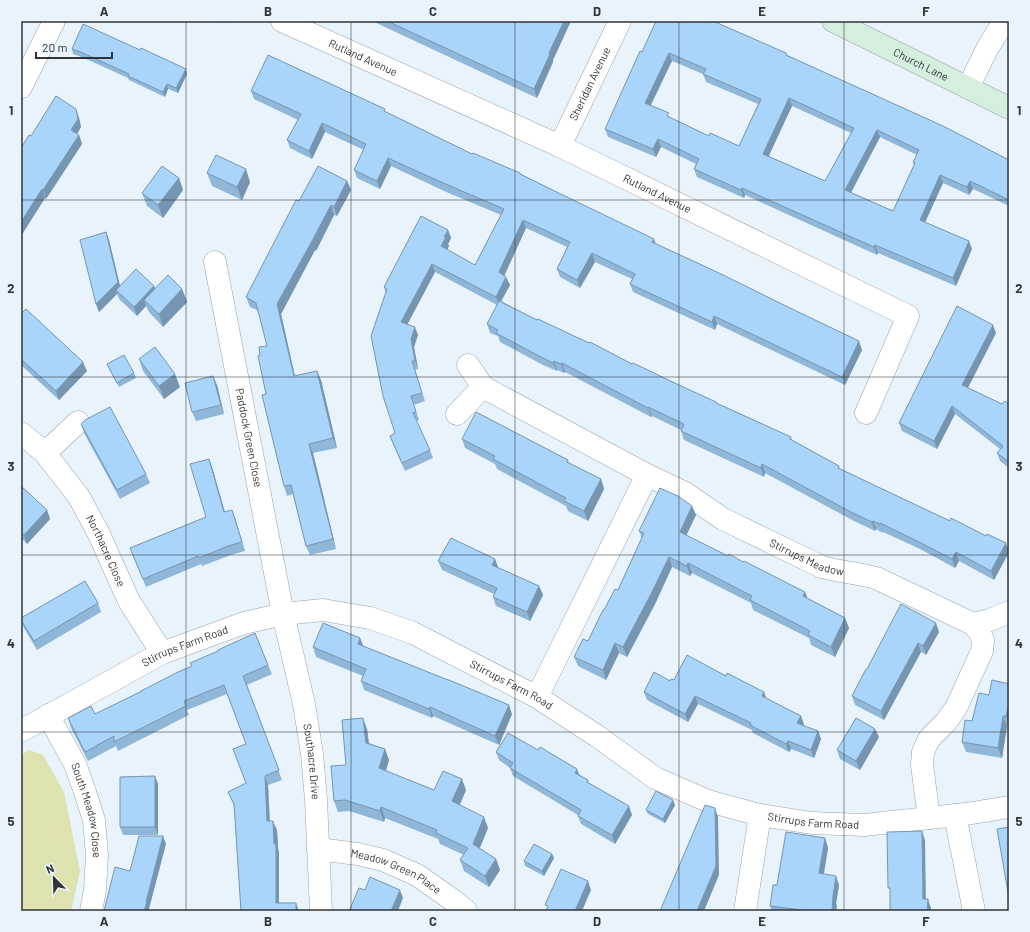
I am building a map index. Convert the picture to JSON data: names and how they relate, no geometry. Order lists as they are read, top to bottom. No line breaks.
{"streets":{"main road":["Church Lane"],"street":["Rutland Avenue","Sheridan Avenue","Paddock Green Close","Northacre Close","Stirrups Meadow","Stirrups Farm Road","Southacre Drive","South Meadow Close","Meadow Green Place"]},"crossings":[["Rutland Avenue","Sheridan Avenue"],["Paddock Green Close","Stirrups Farm Road"],["Paddock Green Close","Southacre Drive"],["Northacre Close","Stirrups Farm Road"],["Stirrups Farm Road","Southacre Drive"],["Stirrups Farm Road","South Meadow Close"],["Southacre Drive","Meadow Green Place"]],"scale_bar":"20 m","north":"top left","grid":{"columns":["A","B","C","D","E","F"],"rows":["1","2","3","4","5"]}}
